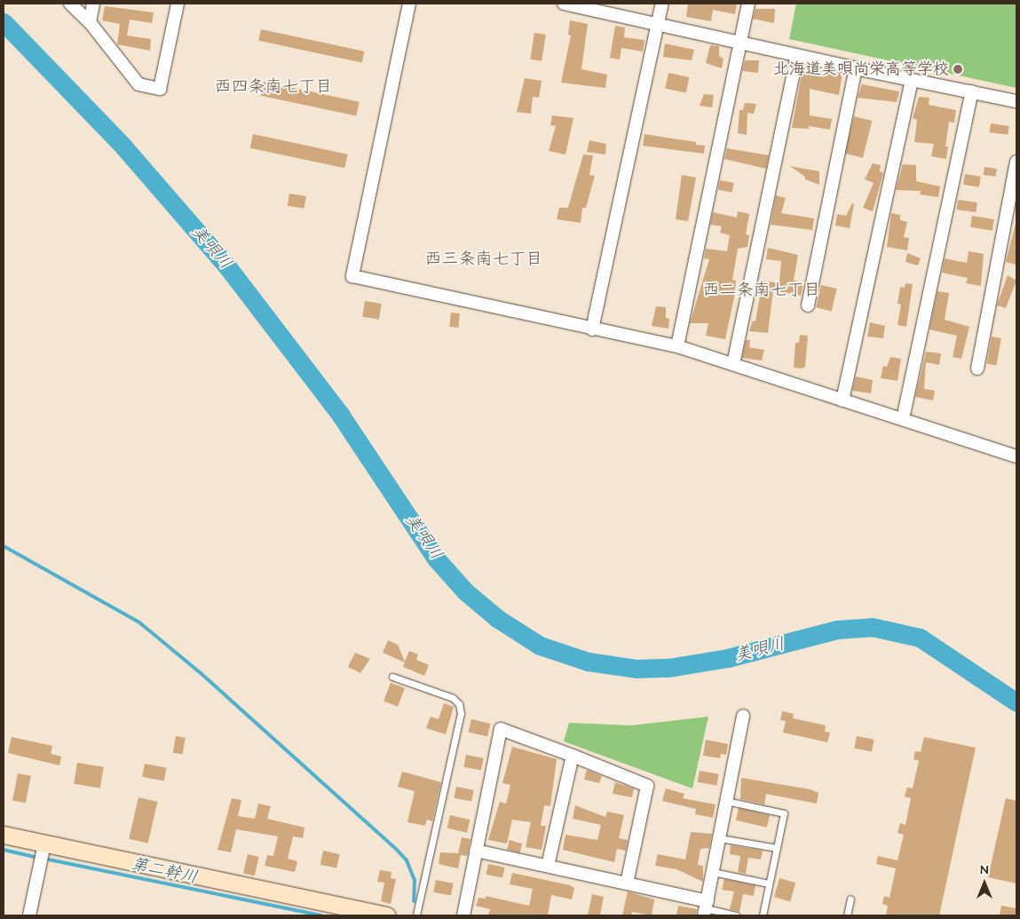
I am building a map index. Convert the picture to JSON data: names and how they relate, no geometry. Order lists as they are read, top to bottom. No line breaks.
{"districts":["西四条南七丁目","西三条南七丁目","西二条南七丁目"],"water":["美唄川","第二幹川"],"places":["北海道美唄尚栄高等学校"],"north":"top"}
